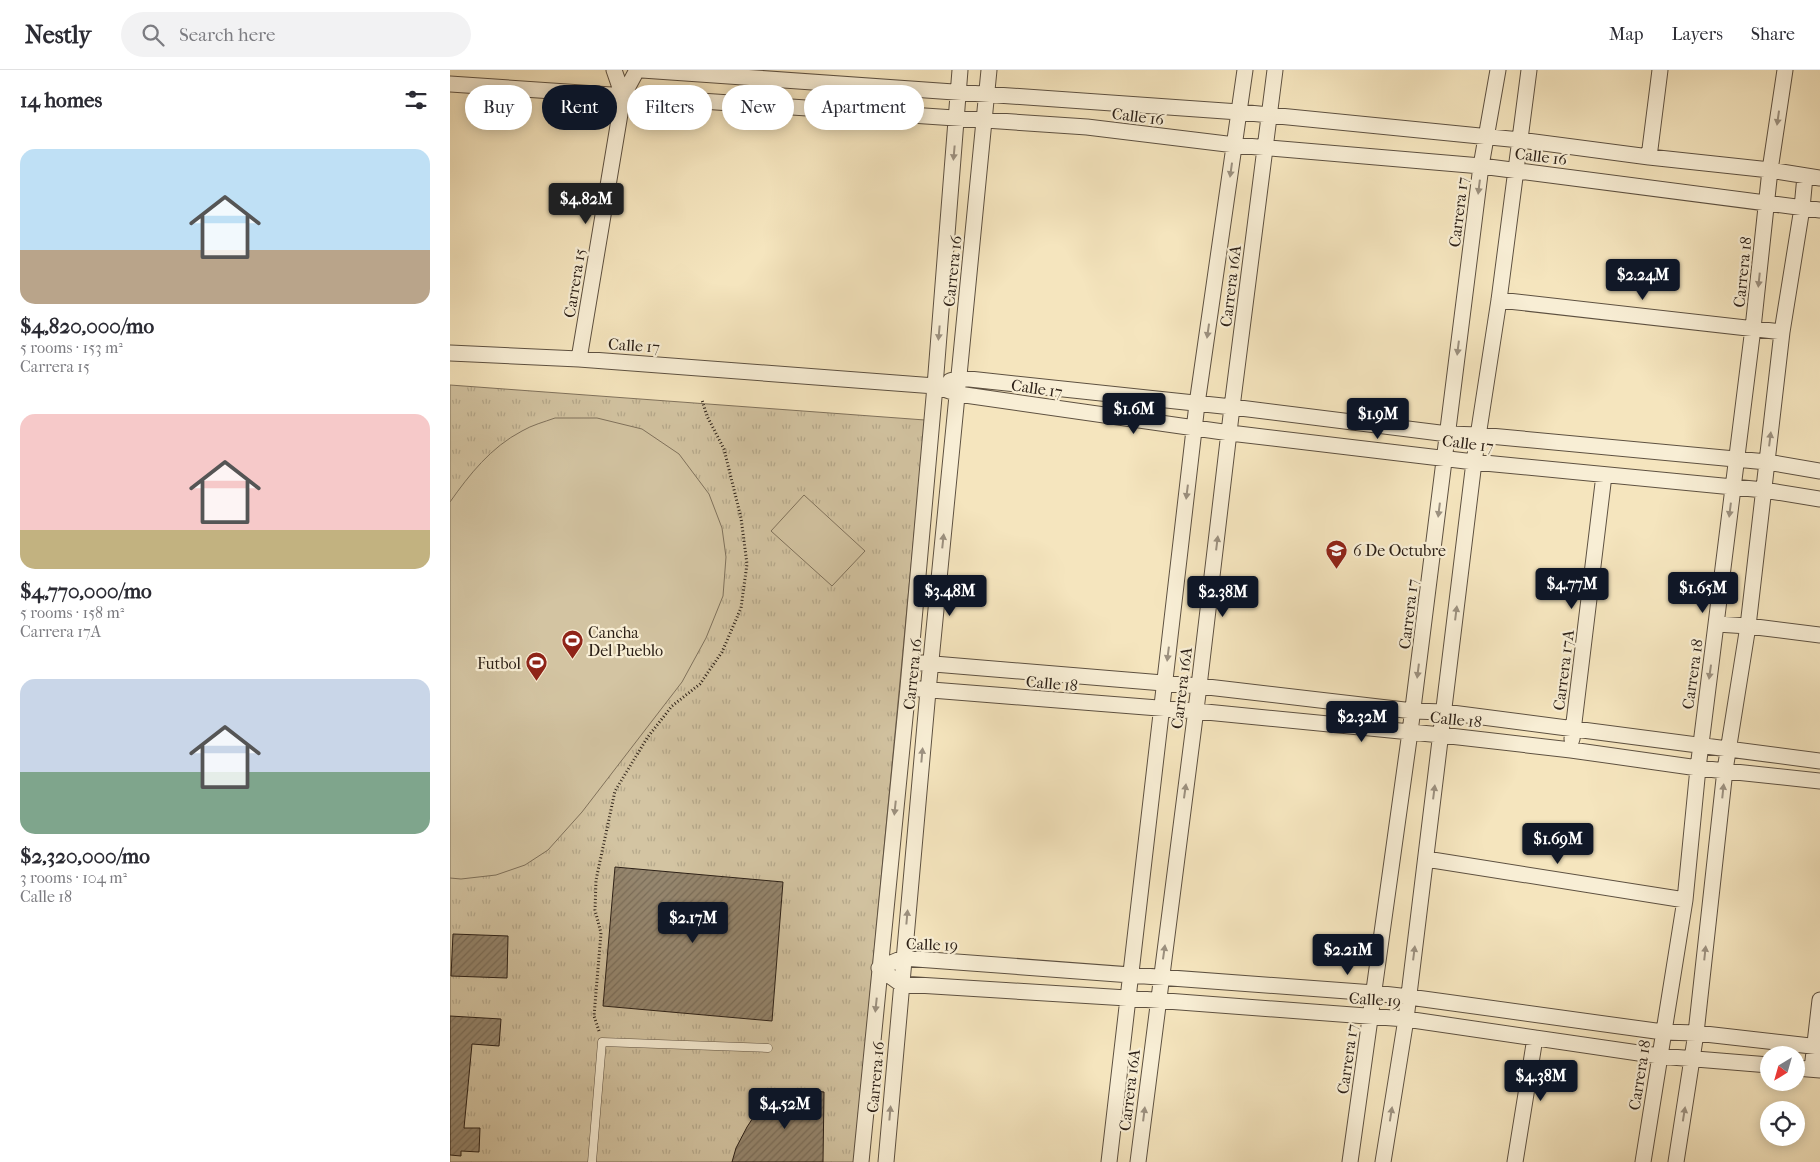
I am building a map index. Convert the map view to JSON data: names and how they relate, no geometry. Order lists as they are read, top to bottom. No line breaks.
{"streets":{"street":["Calle 16","Carrera 17","Carrera 16","Carrera 18","Carrera 15","Carrera 16A","Calle 17","Carrera 17A","Calle 18","Calle 19"]},"crossings":[["Calle 16","Carrera 17"],["Calle 16","Carrera 16"],["Calle 16","Carrera 18"],["Calle 16","Carrera 15"],["Calle 16","Carrera 16A"],["Carrera 17","Calle 17"],["Carrera 17","Calle 18"],["Carrera 17","Calle 19"],["Carrera 16","Calle 17"],["Carrera 16","Calle 18"],["Carrera 16","Calle 19"],["Carrera 18","Calle 17"],["Carrera 18","Calle 18"],["Carrera 18","Calle 19"],["Carrera 15","Calle 17"],["Carrera 16A","Calle 17"],["Carrera 16A","Calle 18"],["Carrera 16A","Calle 19"],["Calle 17","Carrera 17A"],["Carrera 17A","Calle 18"]],"places":{"school or university":["6 De Octubre"],"sports":["Cancha Del Pueblo","Futbol"]},"north":"bottom left","page":{"header":"Nestly","search":"Search here","nav":["Map","Layers","Share"],"heading":"14 homes","chip":["Buy","Rent","Filters","New","Apartment"],"list":[{"name":"$4,820,000/mo","note":"5 rooms · 153 m² · Carrera 15"},{"name":"$4,770,000/mo","note":"5 rooms · 158 m² · Carrera 17A"},{"name":"$2,320,000/mo","note":"3 rooms · 104 m² · Calle 18"}],"price":["$4.82M","$2.24M","$1.6M","$1.9M","$4.77M","$1.65M","$3.48M","$2.38M","$2.32M","$1.69M","$2.17M","$2.21M","$4.38M","$4.52M"]}}
